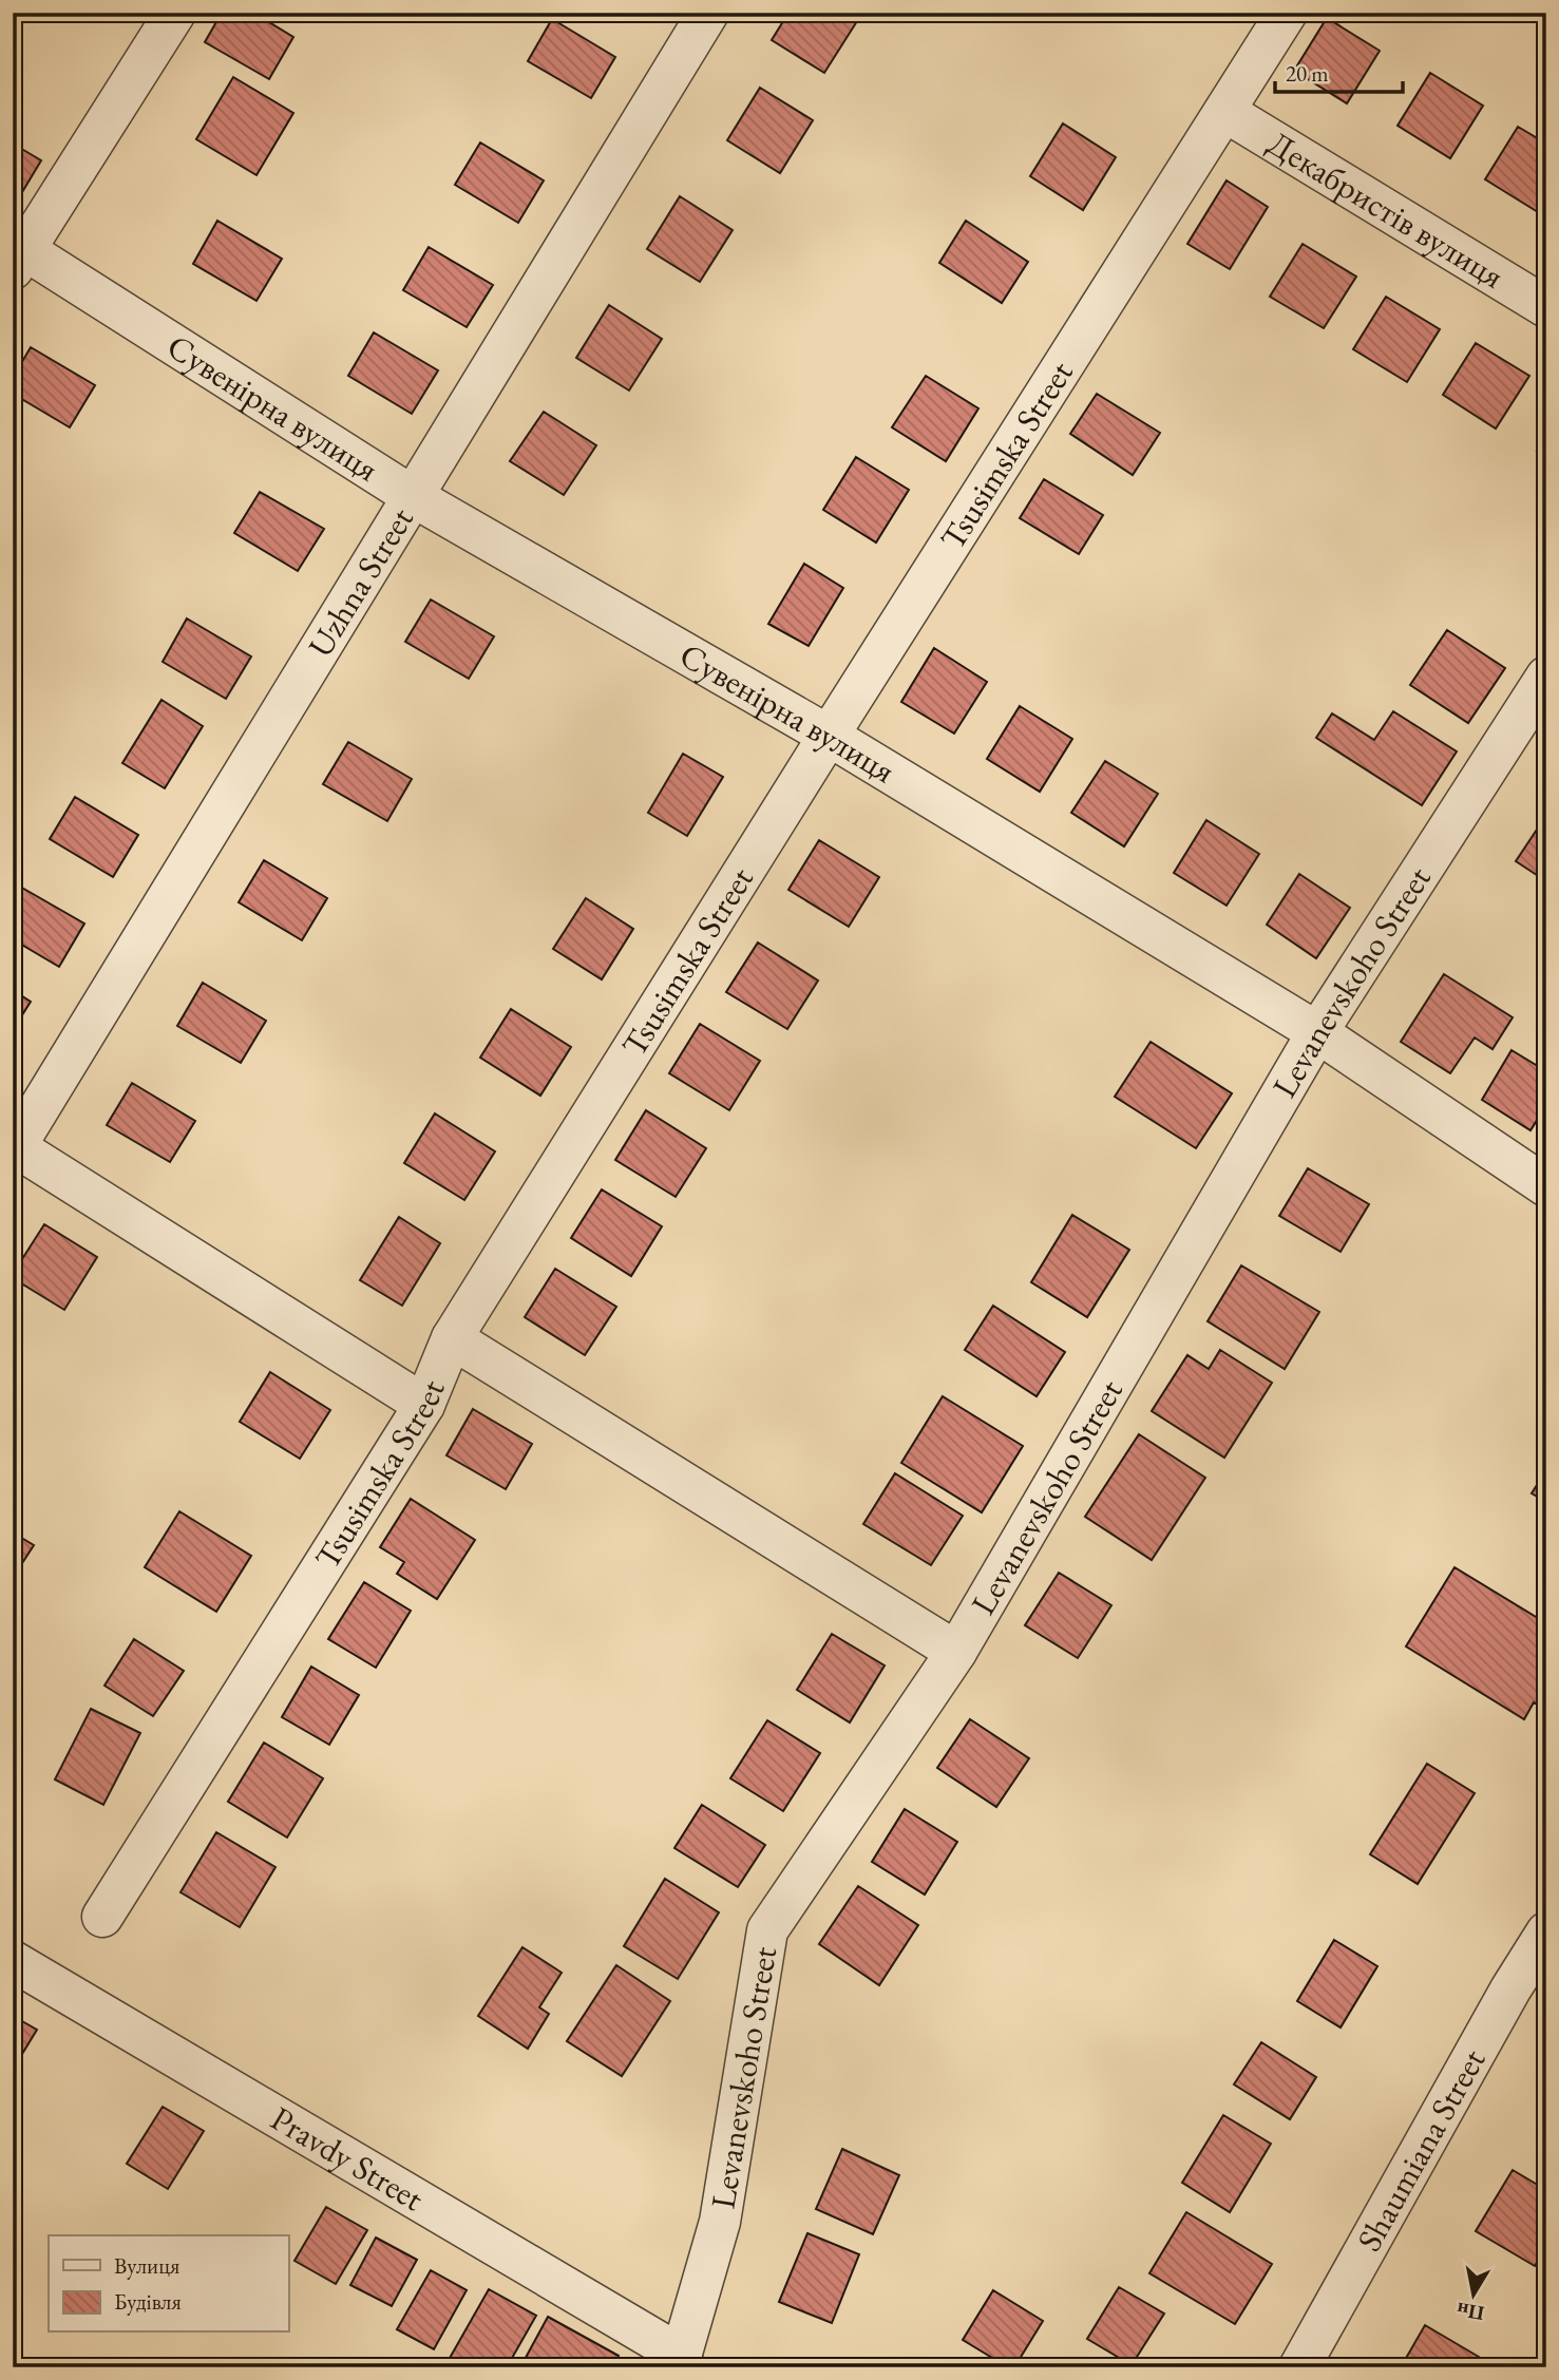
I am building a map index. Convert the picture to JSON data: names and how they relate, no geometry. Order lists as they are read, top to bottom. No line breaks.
{"streets":{"street":["Декабристів вулиця","Сувенірна вулиця","Tsusimska Street","Uzhna Street","Levanevskoho Street","Shaumiana Street","Pravdy Street"]},"crossings":[["Декабристів вулиця","Tsusimska Street"],["Сувенірна вулиця","Tsusimska Street"],["Сувенірна вулиця","Uzhna Street"],["Сувенірна вулиця","Levanevskoho Street"],["Levanevskoho Street","Pravdy Street"]],"legend":["Вулиця","Будівля"],"scale_bar":"20 m","north":"bottom"}
